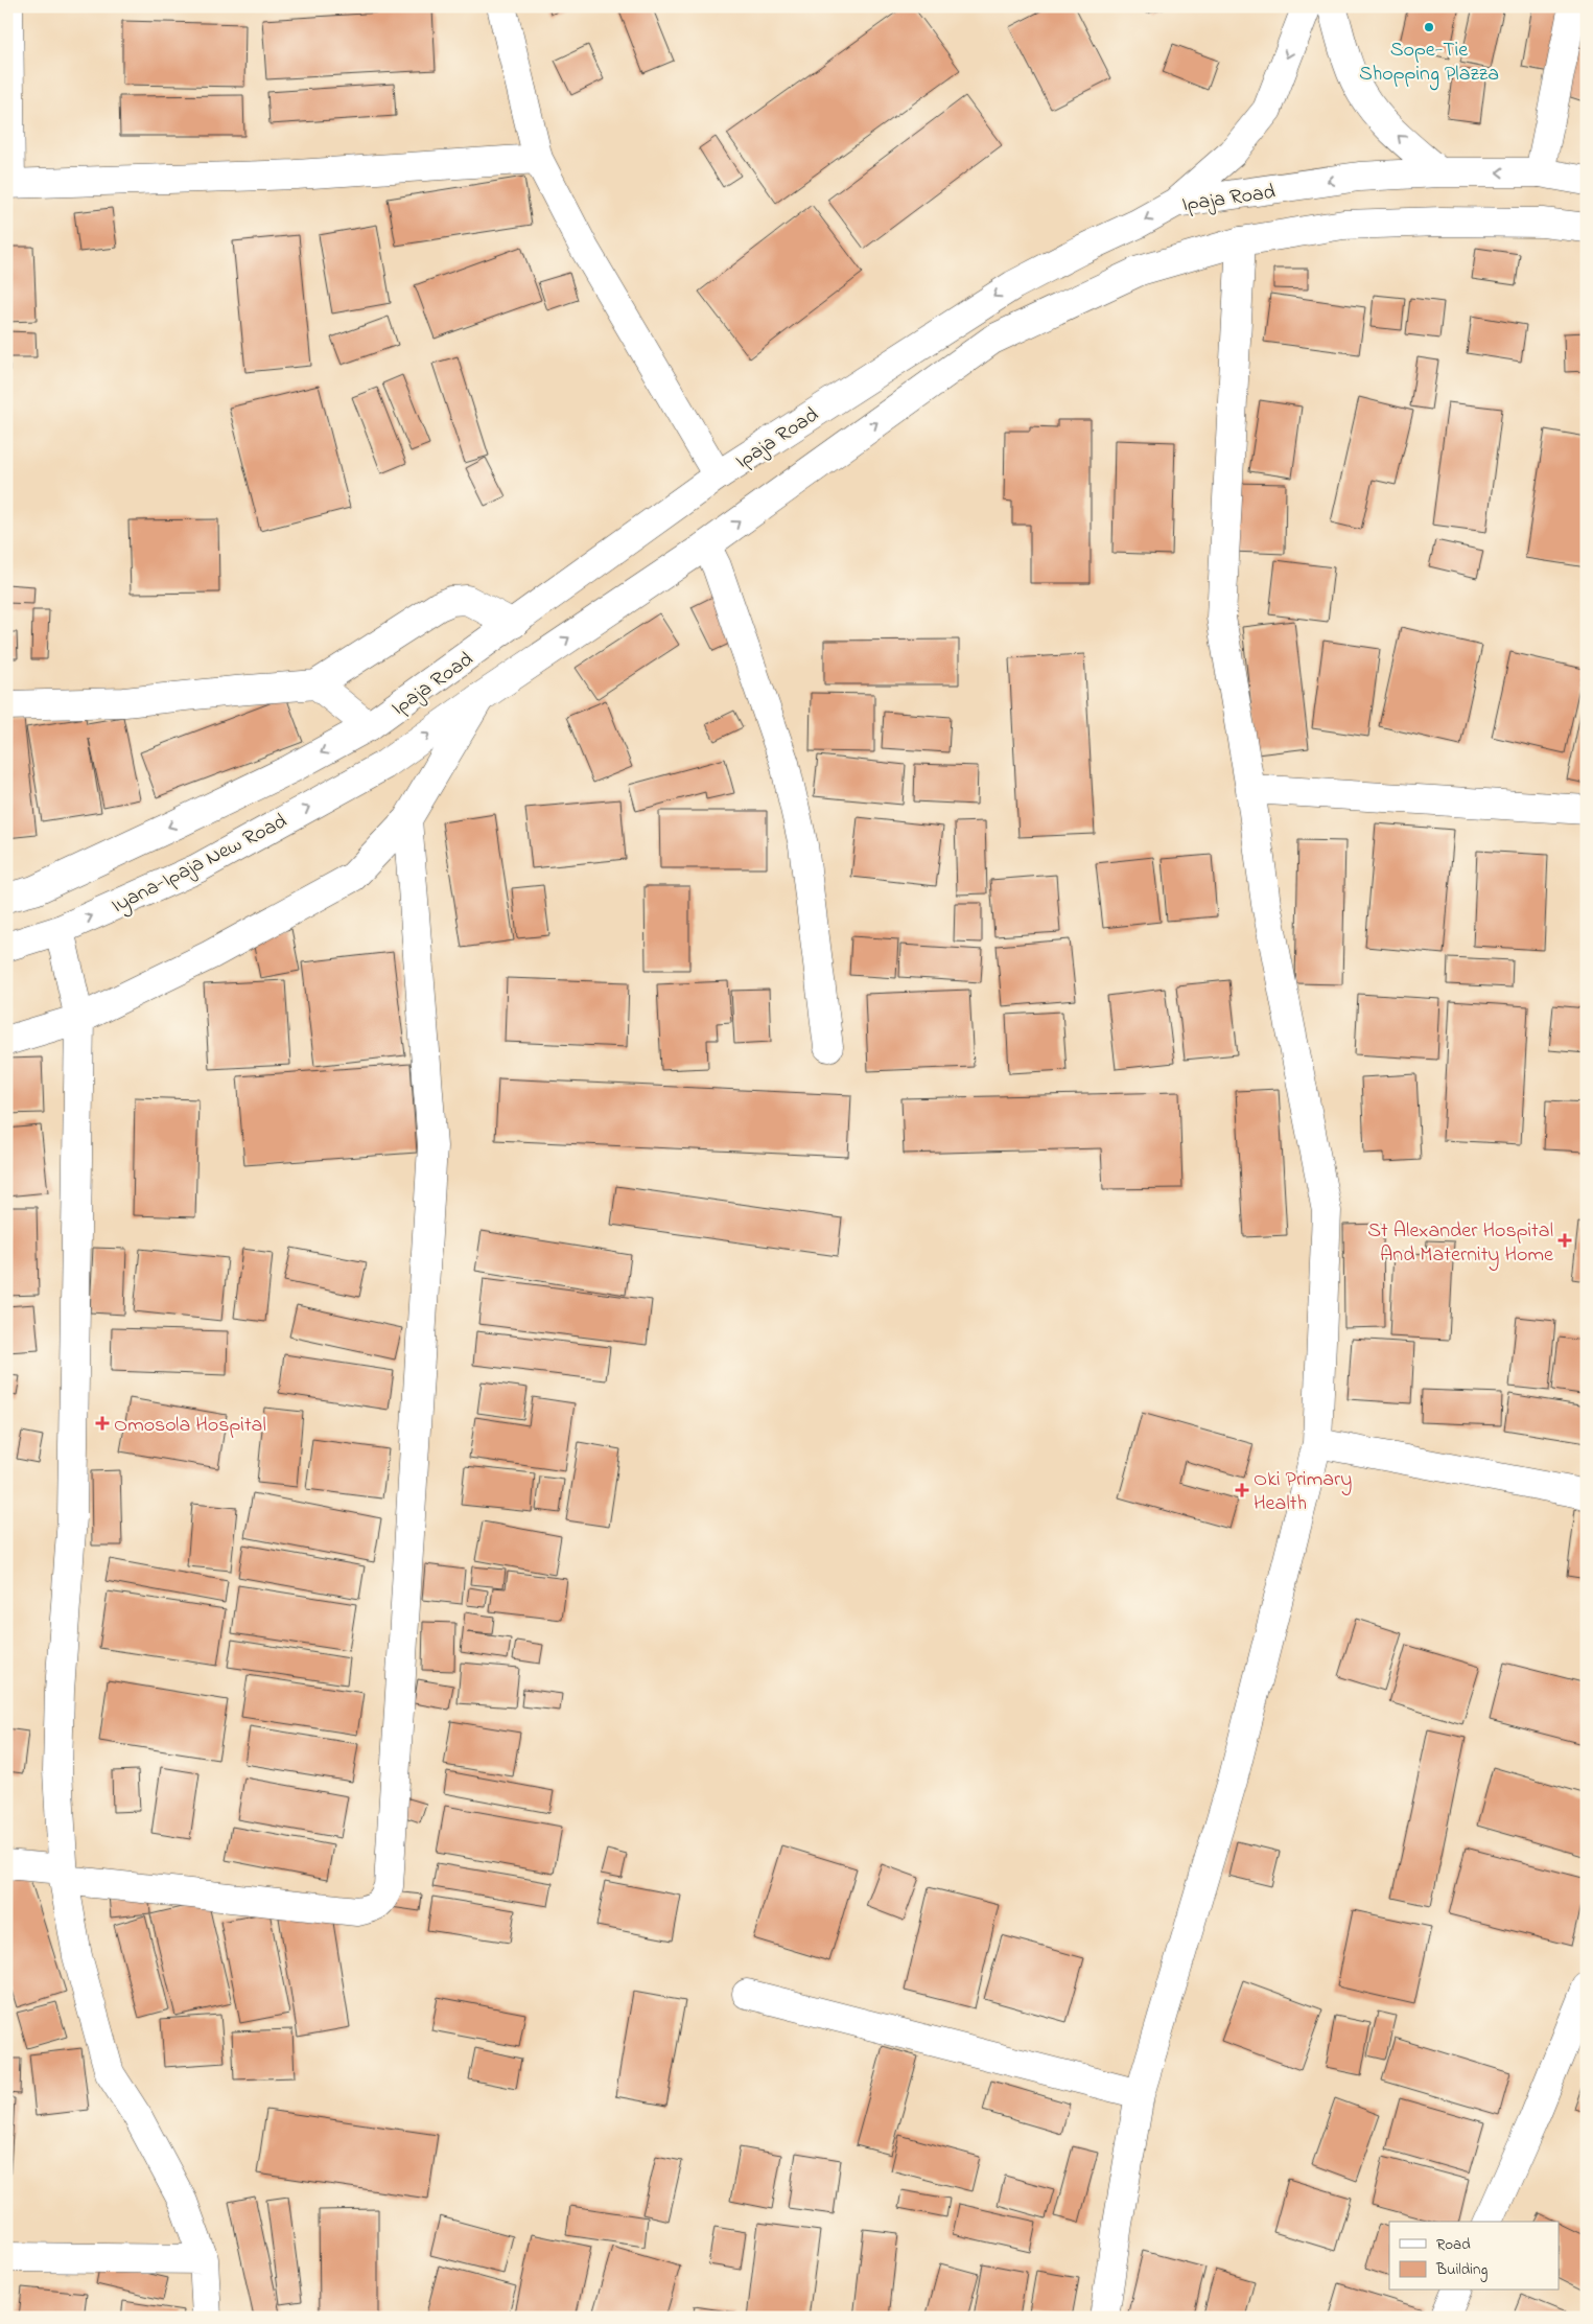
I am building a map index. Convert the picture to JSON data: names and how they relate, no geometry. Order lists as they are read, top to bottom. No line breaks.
{"streets":{"street":["Ipaja Road","Iyana-Ipaja New Road"]},"crossings":[["Ipaja Road","Iyana-Ipaja New Road"]],"places":{"other":["Sope-Tie Shopping Plazza"],"health":["St Alexander Hospital And Maternity Home","Omosola Hospital","Oki Primary Health"]},"legend":["Road","Building"]}
